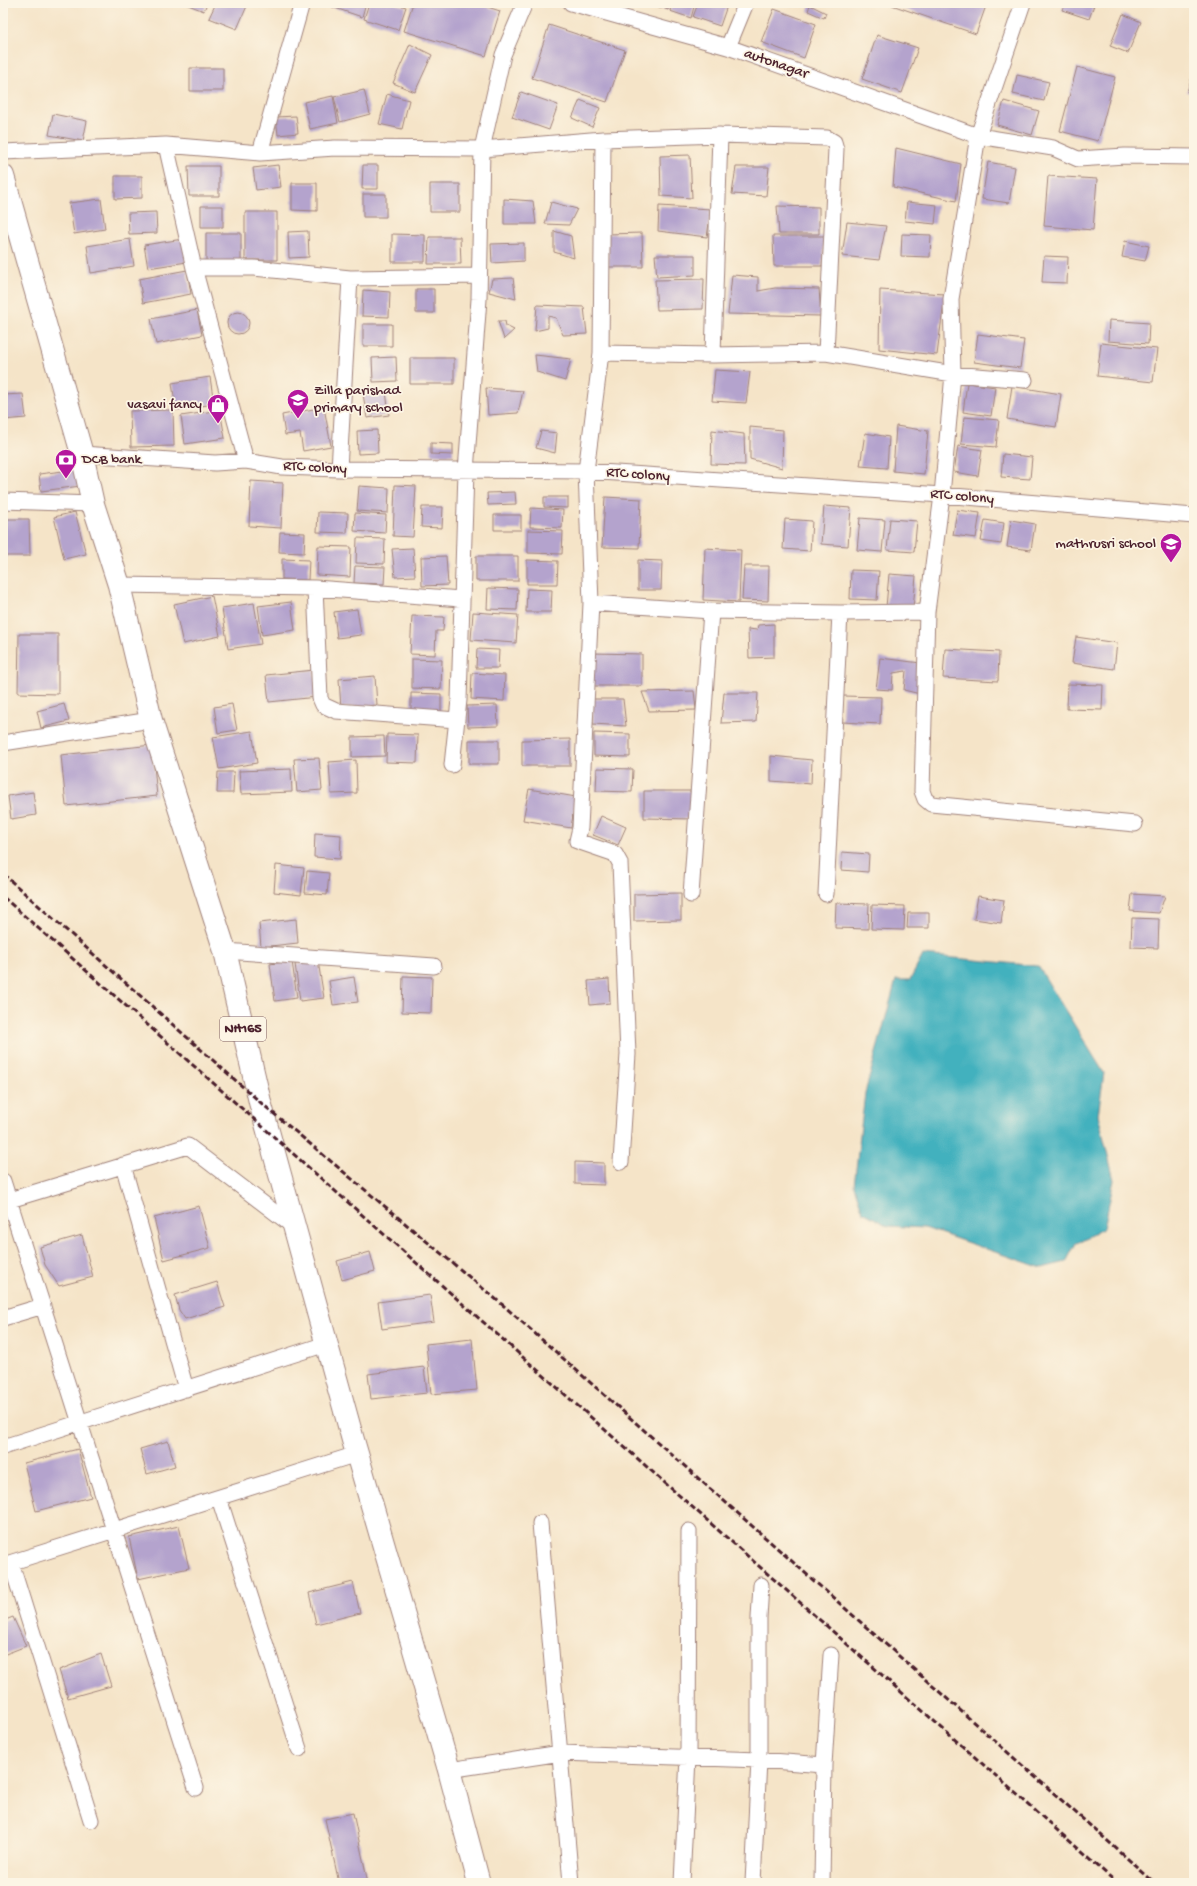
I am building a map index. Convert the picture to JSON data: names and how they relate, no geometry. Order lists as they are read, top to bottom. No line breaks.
{"streets":{"highway":["NH165"],"street":["autonagar","RTC colony"]},"crossings":[["RTC colony","NH165"]],"places":{"school or university":["Zilla parishad primary school","mathrusri school"],"shop":["vasavi fancy"],"bank":["DCB bank"]}}
